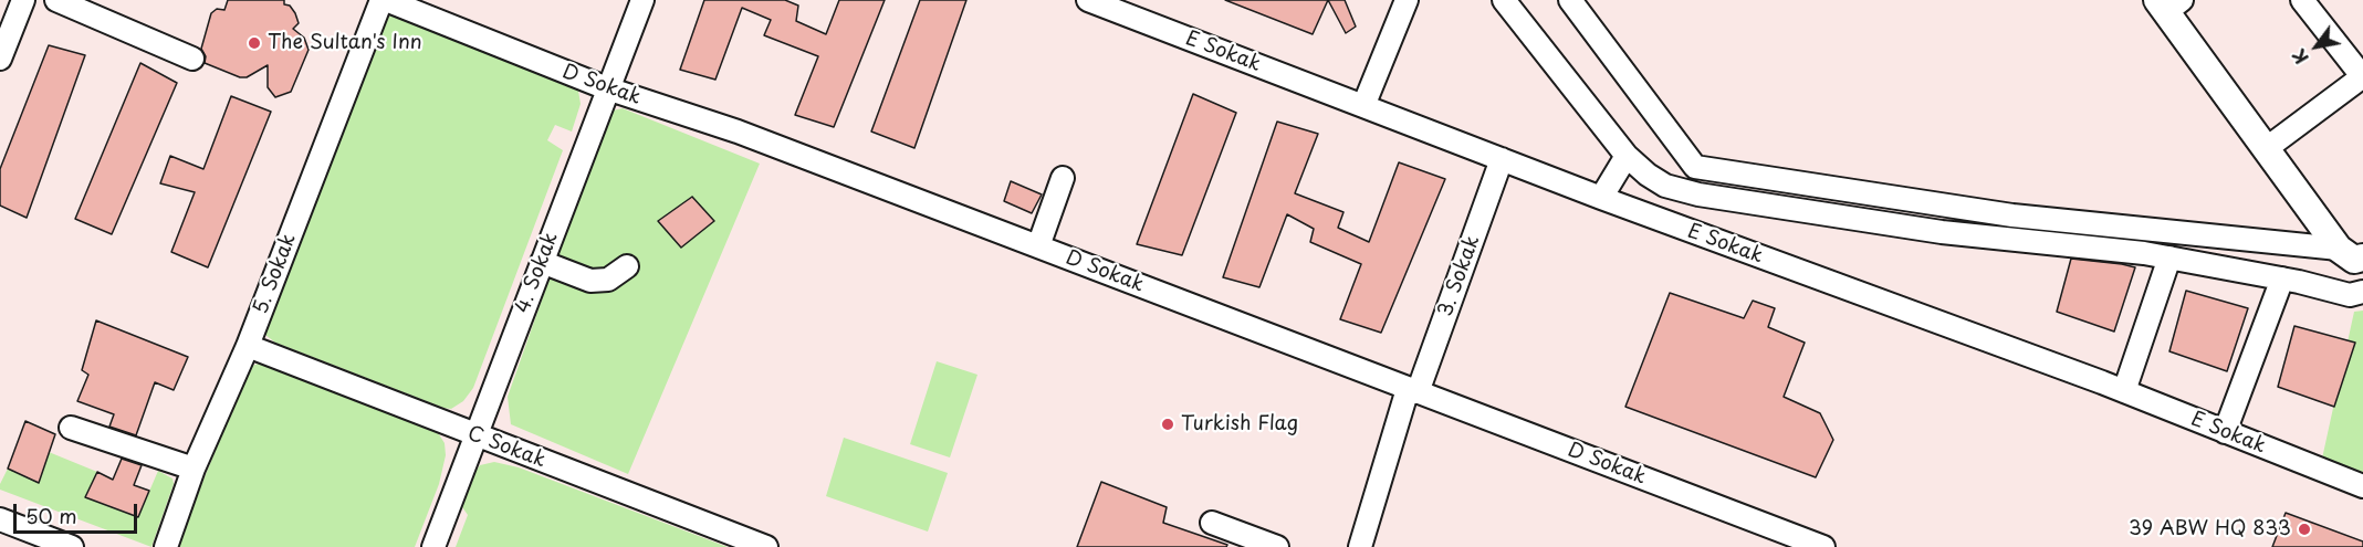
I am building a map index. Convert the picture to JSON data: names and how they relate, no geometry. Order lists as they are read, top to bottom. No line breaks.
{"streets":{"street":["E Sokak","D Sokak","4. Sokak","5. Sokak","3. Sokak","C Sokak"]},"crossings":[["E Sokak","3. Sokak"],["D Sokak","4. Sokak"],["D Sokak","5. Sokak"],["D Sokak","3. Sokak"],["4. Sokak","C Sokak"],["5. Sokak","C Sokak"]],"places":["The Sultan's Inn","Turkish Flag","39 ABW HQ 833"],"scale_bar":"50 m","north":"bottom left"}
